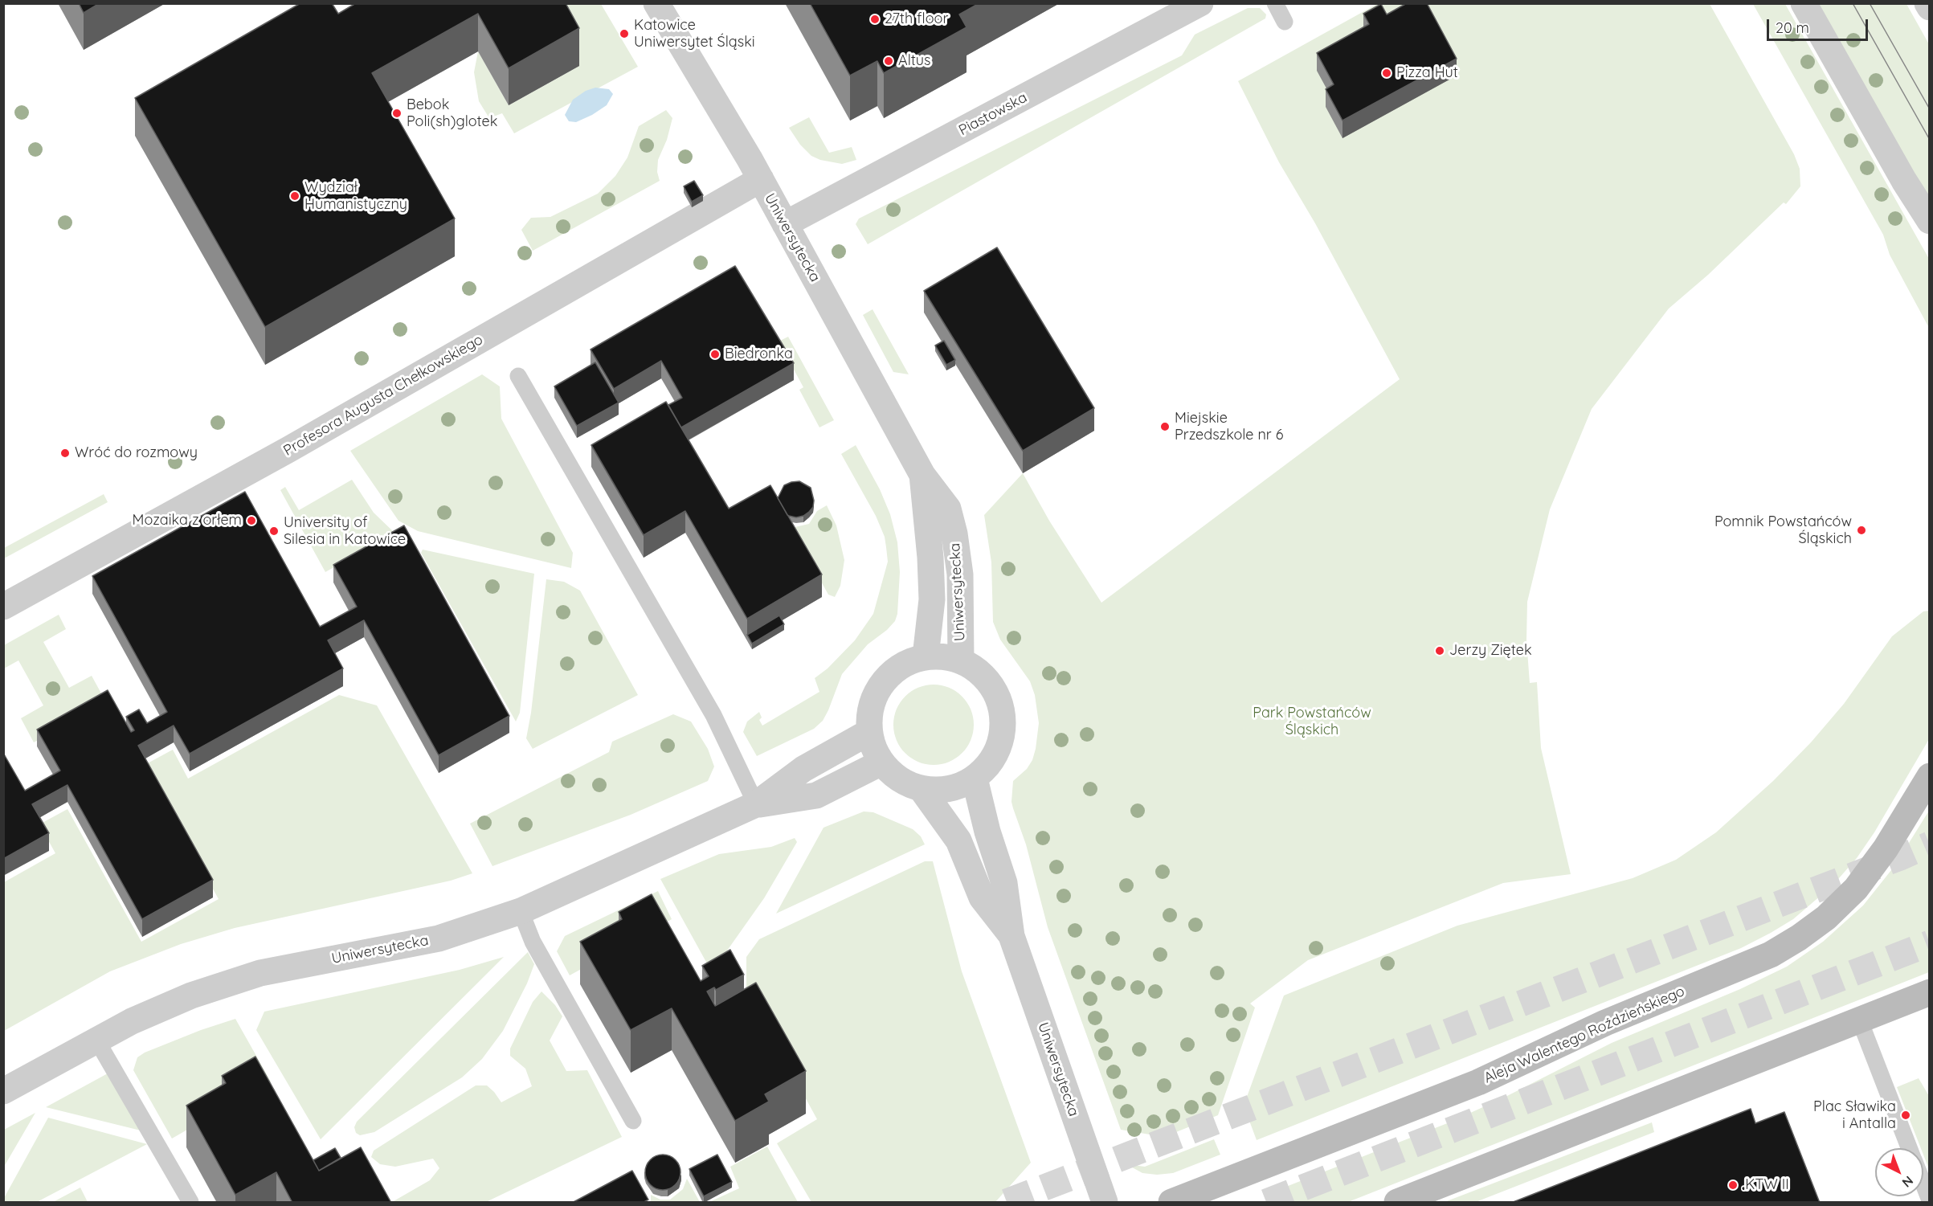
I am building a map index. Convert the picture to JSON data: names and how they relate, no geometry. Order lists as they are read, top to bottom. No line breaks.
{"streets":{"main road":["Aleja Walentego Roździeńskiego"],"street":["Piastowska","Uniwersytecka","Profesora Augusta Chełkowskiego"]},"crossings":[["Piastowska","Uniwersytecka"],["Uniwersytecka","Profesora Augusta Chełkowskiego"]],"parks":["Park Powstańców Śląskich"],"places":["27th floor","Katowice Uniwersytet Śląski","Altus","Pizza Hut","Bebok Poli(sh)glotek","Wydział Humanistyczny","Biedronka","Miejskie Przedszkole nr 6","Wróć do rozmowy","Mozaika z orłem","Pomnik Powstańców Śląskich","University of Silesia in Katowice","Jerzy Ziętek","Plac Sławika i Antalla",".KTW II"],"scale_bar":"20 m","north":"bottom right"}
